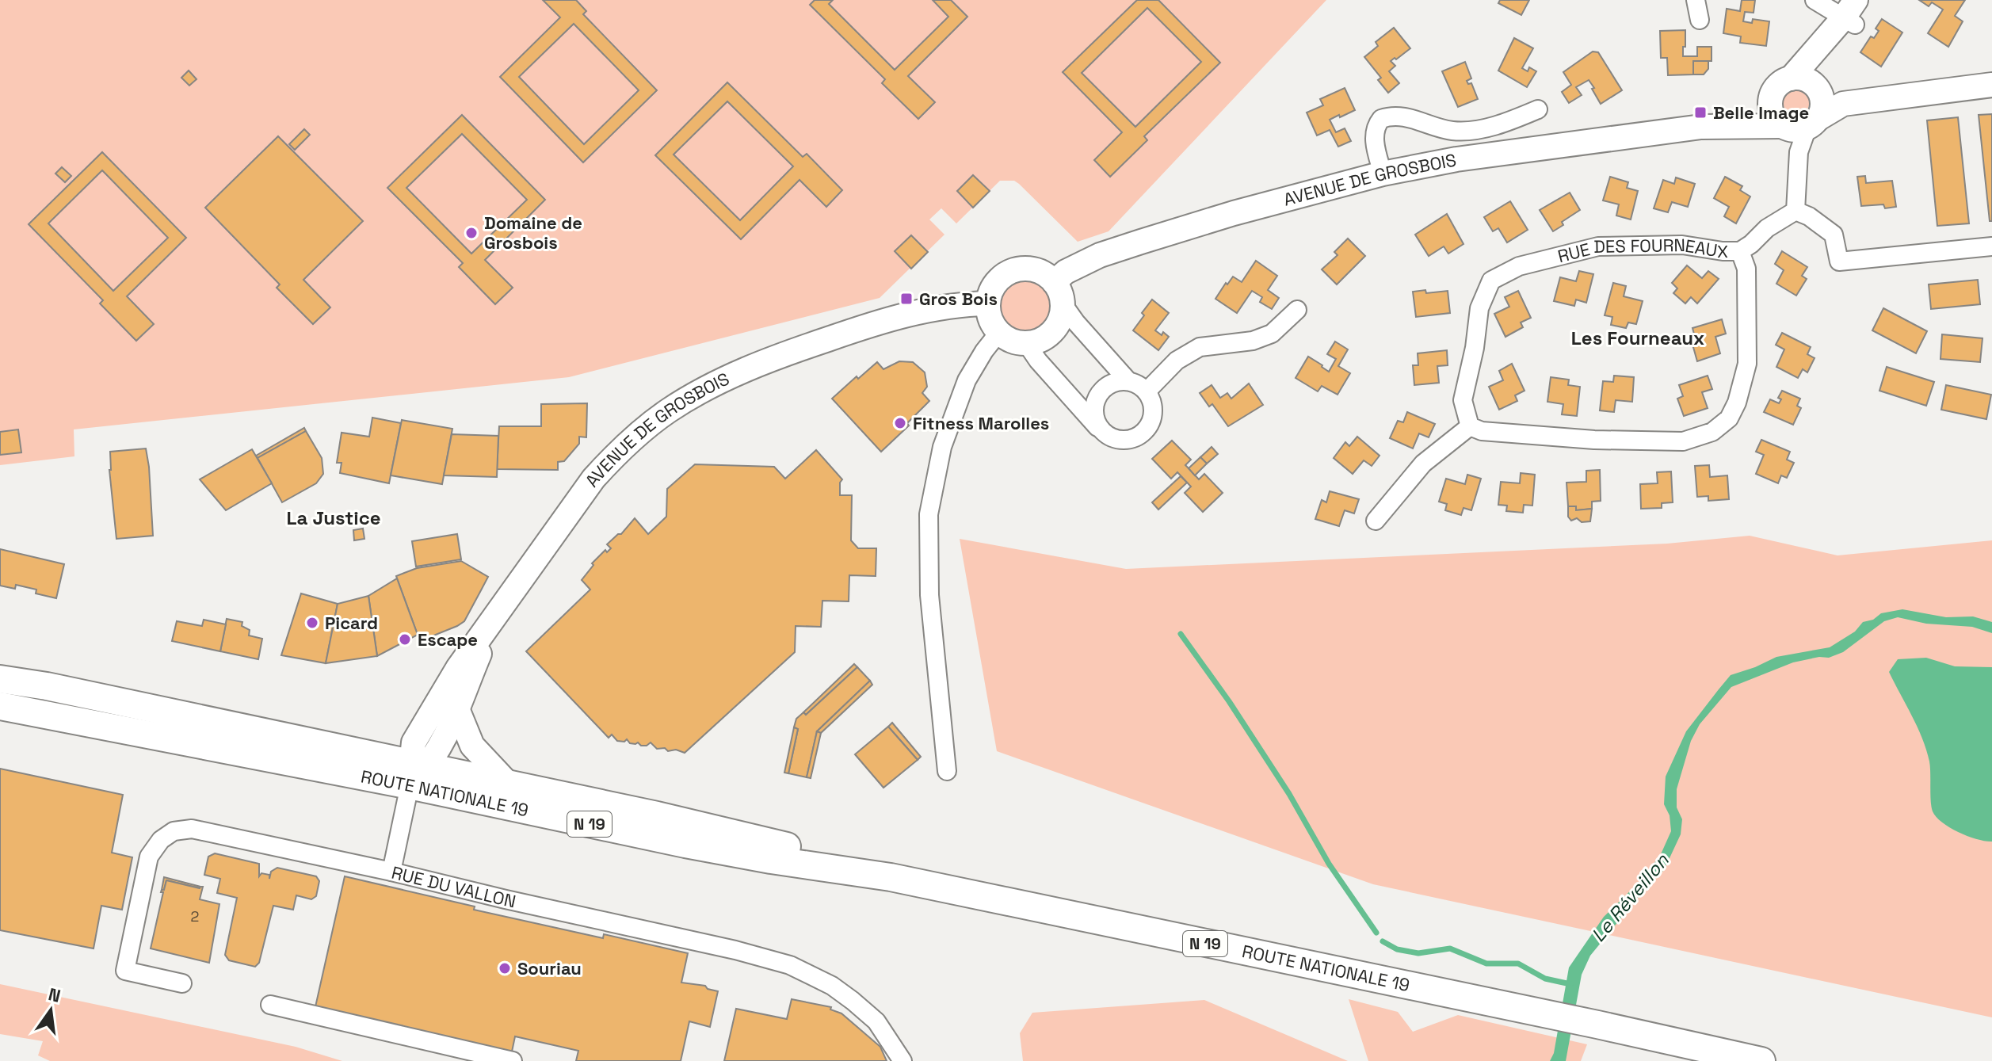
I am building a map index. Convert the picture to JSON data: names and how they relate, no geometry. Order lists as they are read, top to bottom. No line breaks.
{"streets":{"main road":["ROUTE NATIONALE 19","N 19"],"street":["AVENUE DE GROSBOIS","RUE DES FOURNEAUX","RUE DU VALLON"]},"crossings":[["AVENUE DE GROSBOIS","ROUTE NATIONALE 19"]],"districts":["Les Fourneaux","La Justice"],"water":["Le Réveillon"],"places":{"transit":["Belle Image","Gros Bois"],"other":["Domaine de Grosbois","Fitness Marolles","Picard","Escape","Souriau"]},"house_numbers":["2"],"north":"top"}
